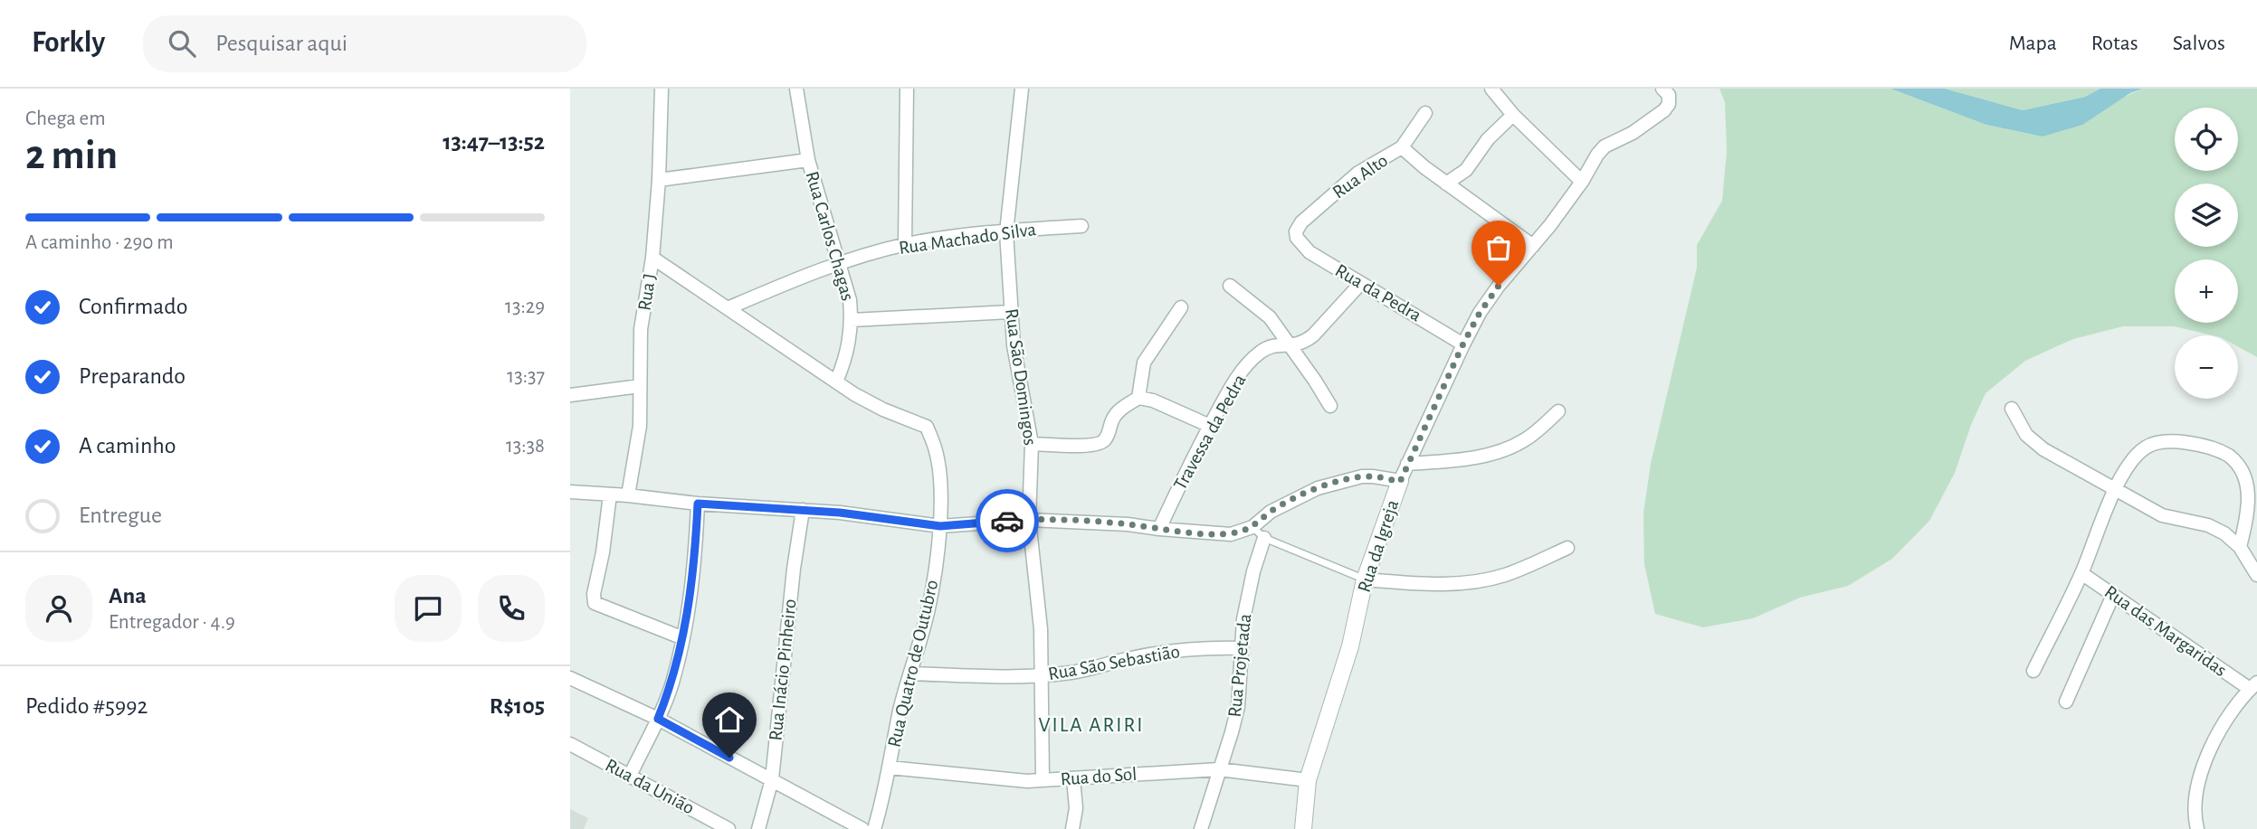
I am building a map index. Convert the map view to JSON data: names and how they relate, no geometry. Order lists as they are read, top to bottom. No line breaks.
{"streets":{"street":["Rua Alto","Rua Carlos Chagas","Rua Machado Silva","Rua J","Rua da Pedra","Rua São Domingos","Travessa da Pedra","Rua da Igreja","Rua das Margaridas","Rua São Sebastião","Rua Quatro de Outubro","Rua Projetada","Rua Inácio Pinheiro","Rua do Sol","Rua da União"]},"crossings":[["Rua Alto","Rua da Pedra"],["Rua Carlos Chagas","Rua Machado Silva"],["Rua Carlos Chagas","Rua Quatro de Outubro"],["Rua Machado Silva","Rua São Domingos"],["Rua Machado Silva","Rua Quatro de Outubro"],["Rua da Pedra","Travessa da Pedra"],["Rua da Pedra","Rua da Igreja"],["Rua São Domingos","Rua São Sebastião"],["Rua São Domingos","Rua do Sol"],["Rua da Igreja","Rua do Sol"],["Rua São Sebastião","Rua Quatro de Outubro"],["Rua São Sebastião","Rua Projetada"],["Rua Quatro de Outubro","Rua do Sol"],["Rua Projetada","Rua do Sol"]],"districts":["VILA ARIRI"],"page":{"header":"Forkly","search":"Pesquisar aqui","nav":["Mapa","Rotas","Salvos"],"heading":["2 min","Chega em","13:47–13:52"],"panel":["Ana","Entregador · 4.9","Pedido #5992","R$105"],"map_buttons":["+","−"],"bar":"A caminho · 290 m","list":[["Confirmado","13:29"],["Preparando","13:37"],["A caminho","13:38"],"Entregue"]}}
